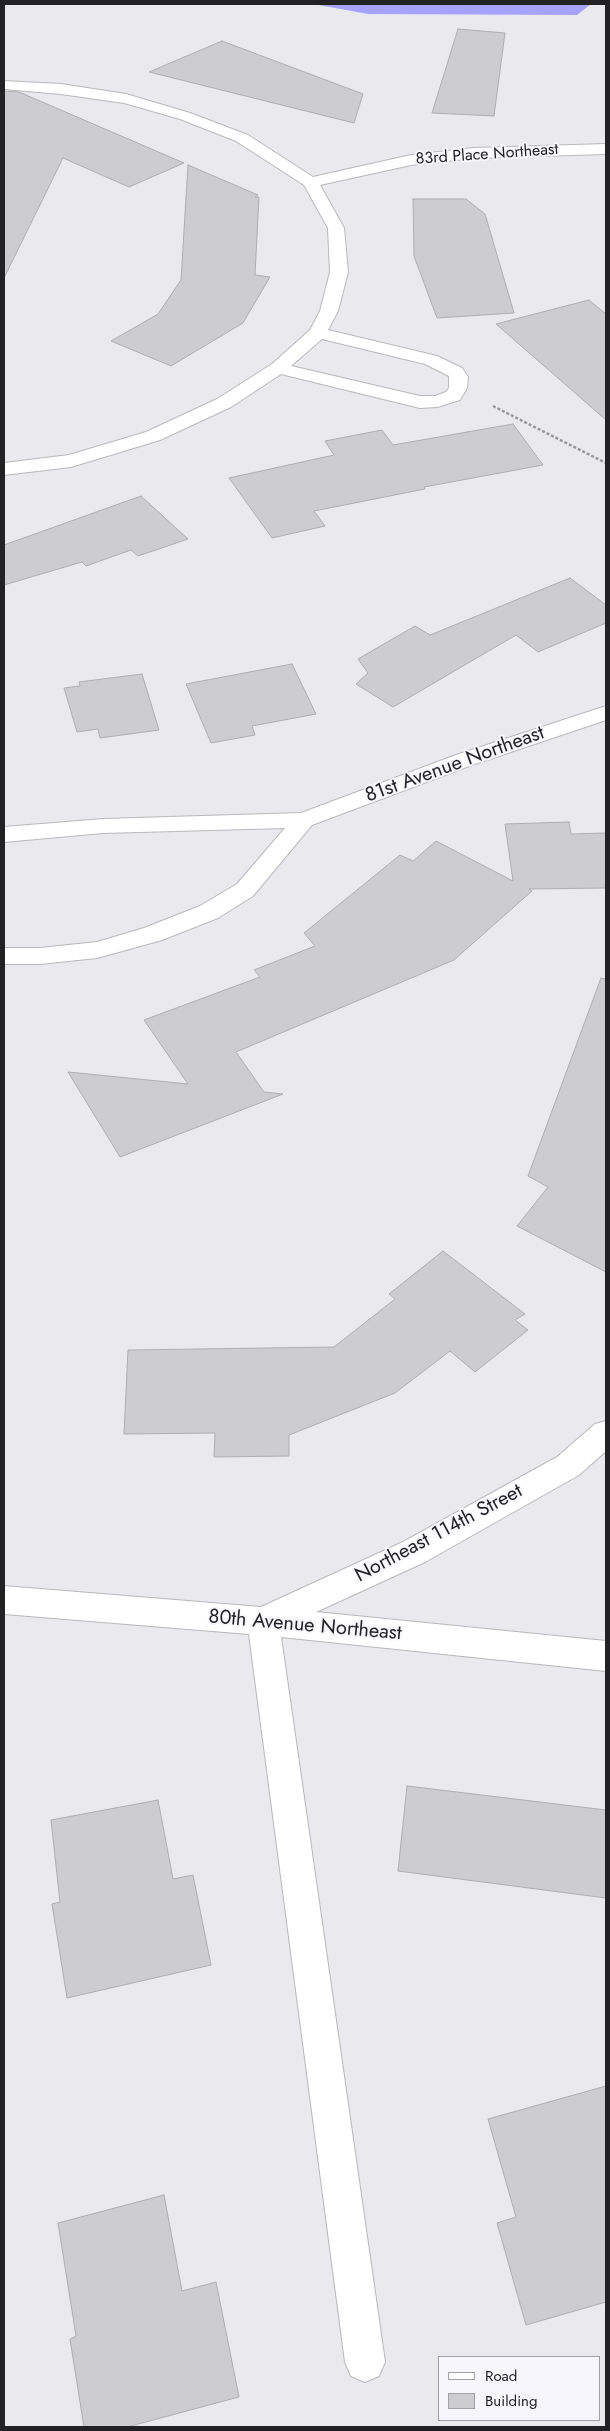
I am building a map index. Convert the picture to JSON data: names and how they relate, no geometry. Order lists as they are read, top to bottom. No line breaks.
{"streets":{"street":["83rd Place Northeast","81st Avenue Northeast","Northeast 114th Street","80th Avenue Northeast"]},"crossings":[["Northeast 114th Street","80th Avenue Northeast"]],"legend":["Road","Building"]}
